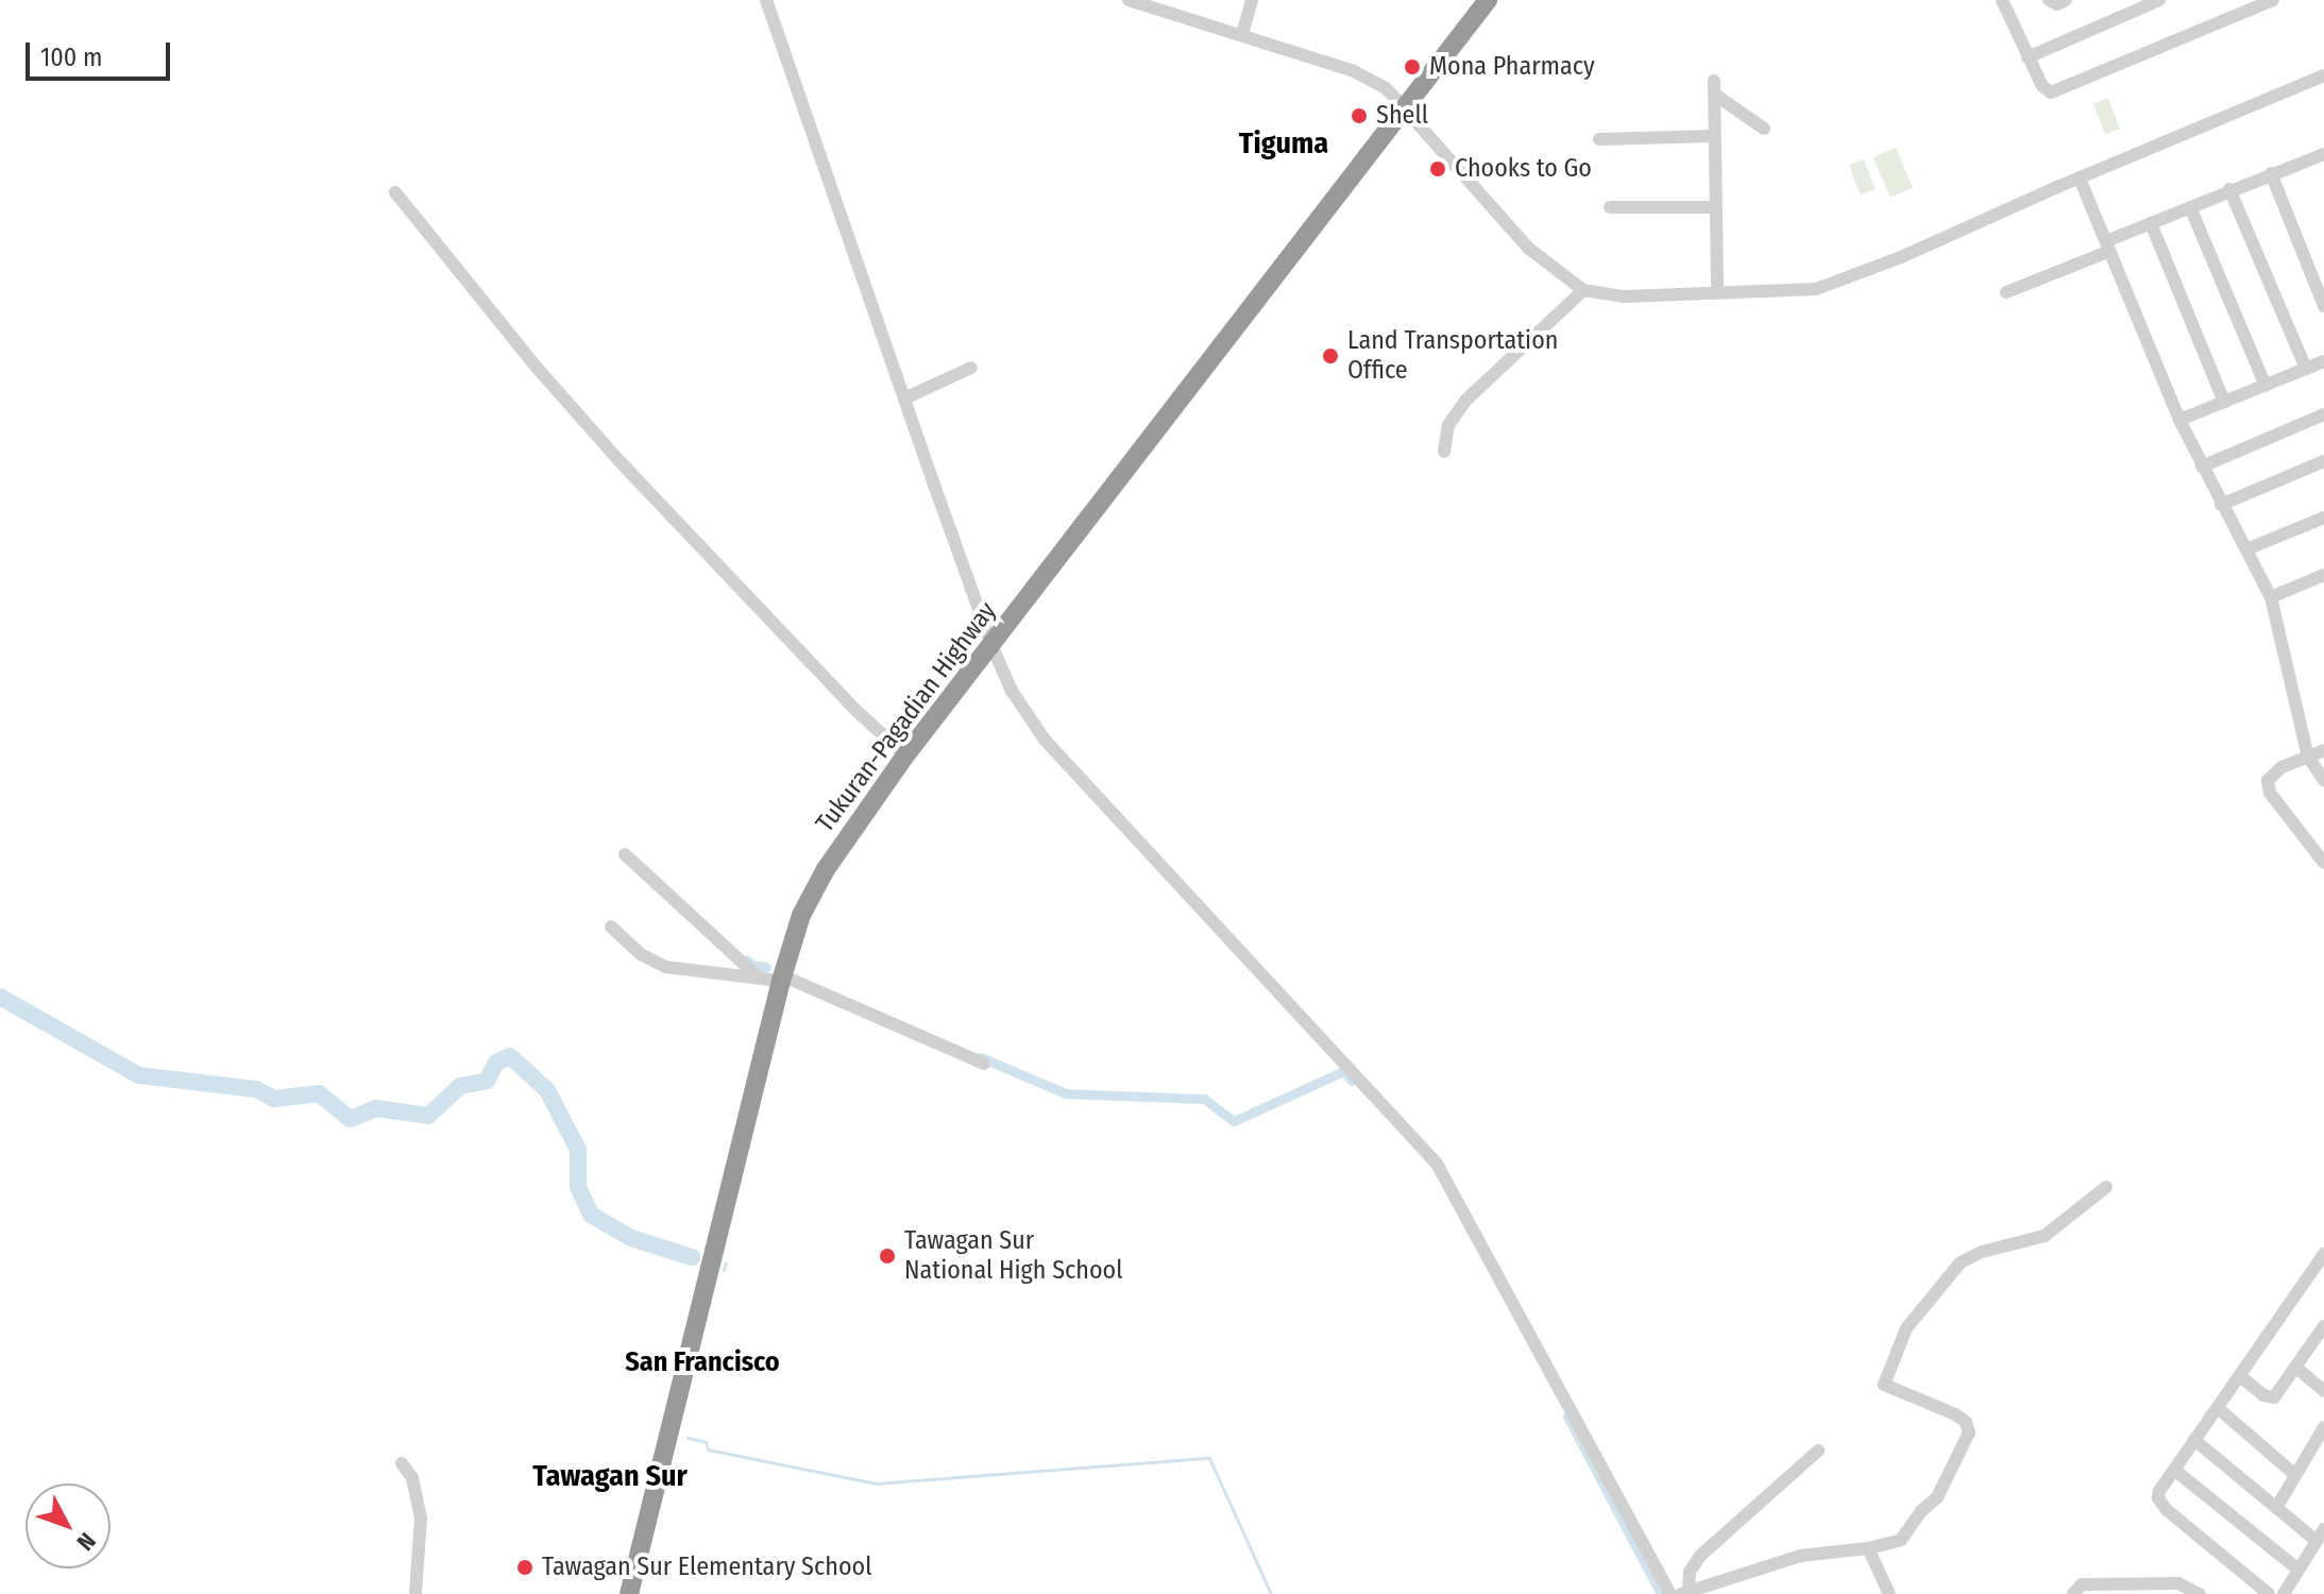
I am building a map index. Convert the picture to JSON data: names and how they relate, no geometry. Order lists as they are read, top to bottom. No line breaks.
{"streets":{"highway":["Tukuran-Pagadian Highway"]},"districts":["Tiguma","San Francisco","Tawagan Sur"],"places":["Mona Pharmacy","Shell","Chooks to Go","Land Transportation Office","Tawagan Sur National High School","Tawagan Sur Elementary School"],"scale_bar":"100 m","north":"bottom right"}
